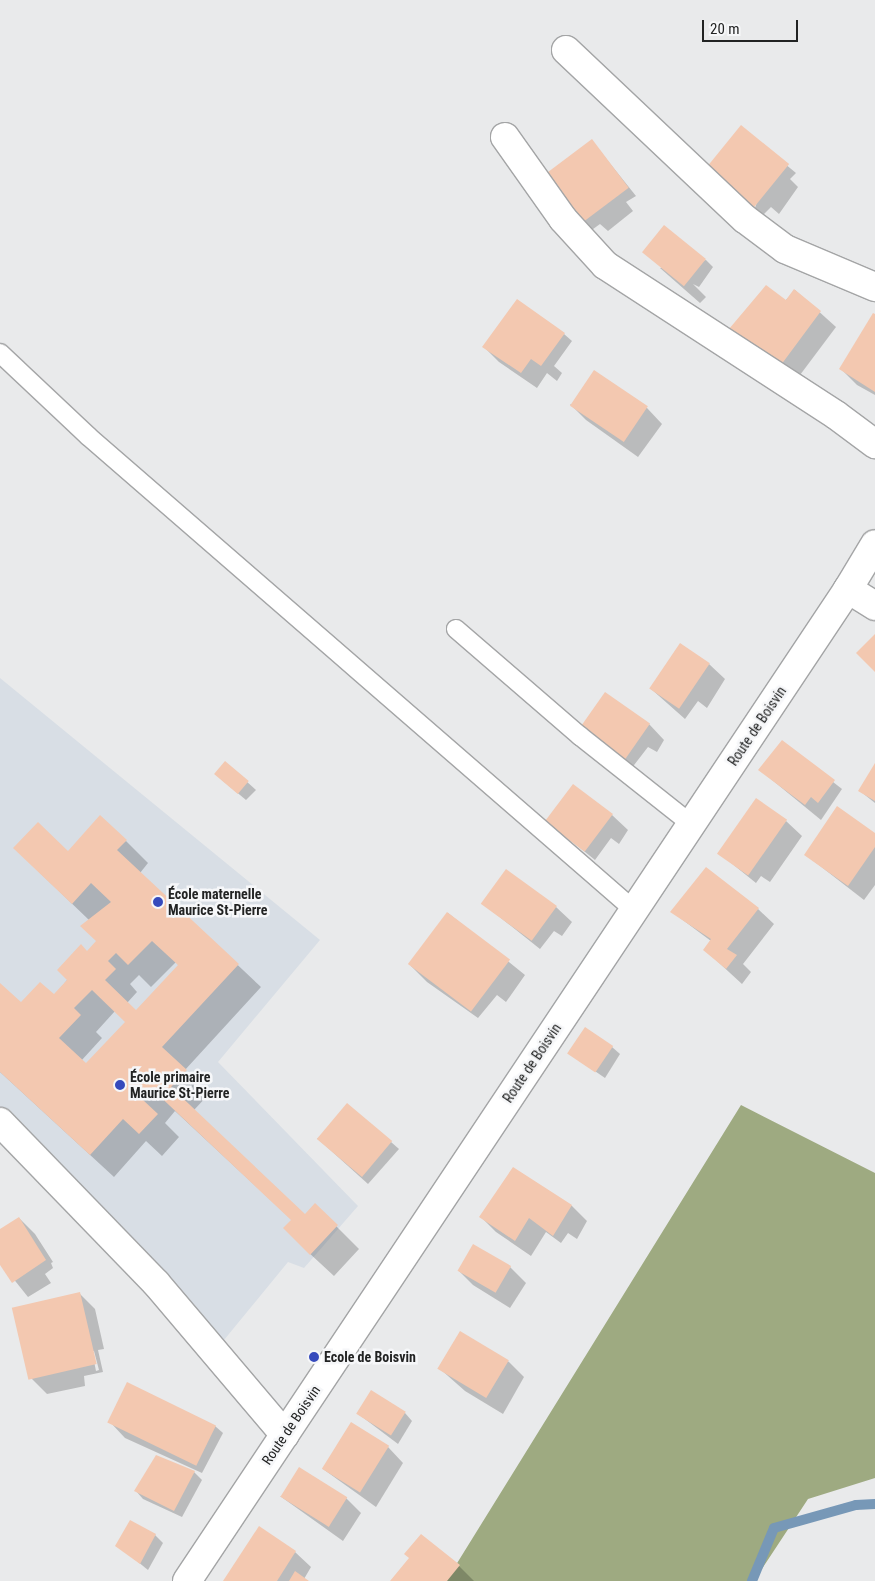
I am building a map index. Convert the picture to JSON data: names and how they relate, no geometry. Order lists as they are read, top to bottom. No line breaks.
{"streets":{"street":["Route de Boisvin"]},"places":["École maternelle Maurice St-Pierre","École primaire Maurice St-Pierre","Ecole de Boisvin"],"scale_bar":"20 m"}
